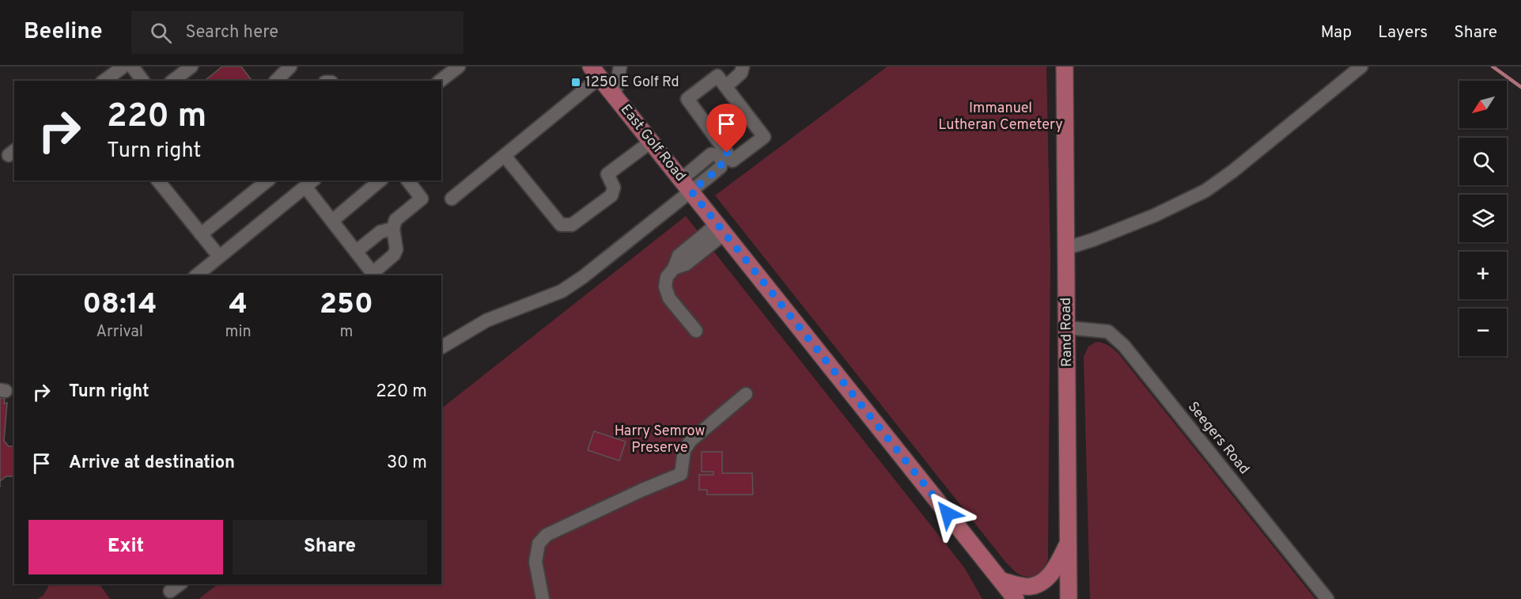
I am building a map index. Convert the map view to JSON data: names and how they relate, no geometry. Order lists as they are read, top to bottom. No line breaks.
{"streets":{"main road":["East Golf Road","Rand Road"],"street":["Seegers Road"]},"crossings":[["Rand Road","Seegers Road"]],"parks":["Immanuel Lutheran Cemetery","Harry Semrow Preserve"],"places":{"transit":["1250 E Golf Rd"]},"north":"bottom left","page":{"header":"Beeline","search":"Search here","nav":["Map","Layers","Share"],"map_buttons":["+","−"],"turn":["220 m","Turn right"],"eta":["08:14","Arrival","4","min","250","m"],"list":[{"name":"Turn right","value":"220 m"},{"name":"Arrive at destination","value":"30 m"}],"buttons":["Exit","Share"]}}
